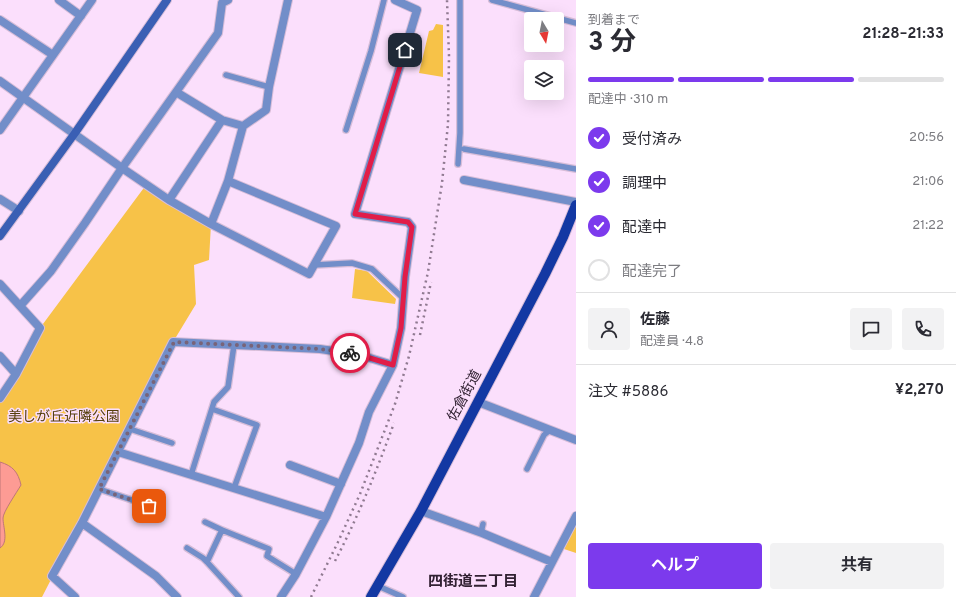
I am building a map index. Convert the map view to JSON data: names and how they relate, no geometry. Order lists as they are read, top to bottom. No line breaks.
{"streets":{"main road":["佐倉街道"]},"districts":["四街道三丁目"],"parks":["美しが丘近隣公園"],"north":"bottom","page":{"heading":["3 分","到着まで","21:28–21:33"],"panel":["佐藤","配達員 · 4.8","注文 #5886","¥2,270"],"bar":"配達中 · 310 m","list":[["受付済み","20:56"],["調理中","21:06"],["配達中","21:22"],"配達完了"],"buttons":["ヘルプ","共有"]}}
